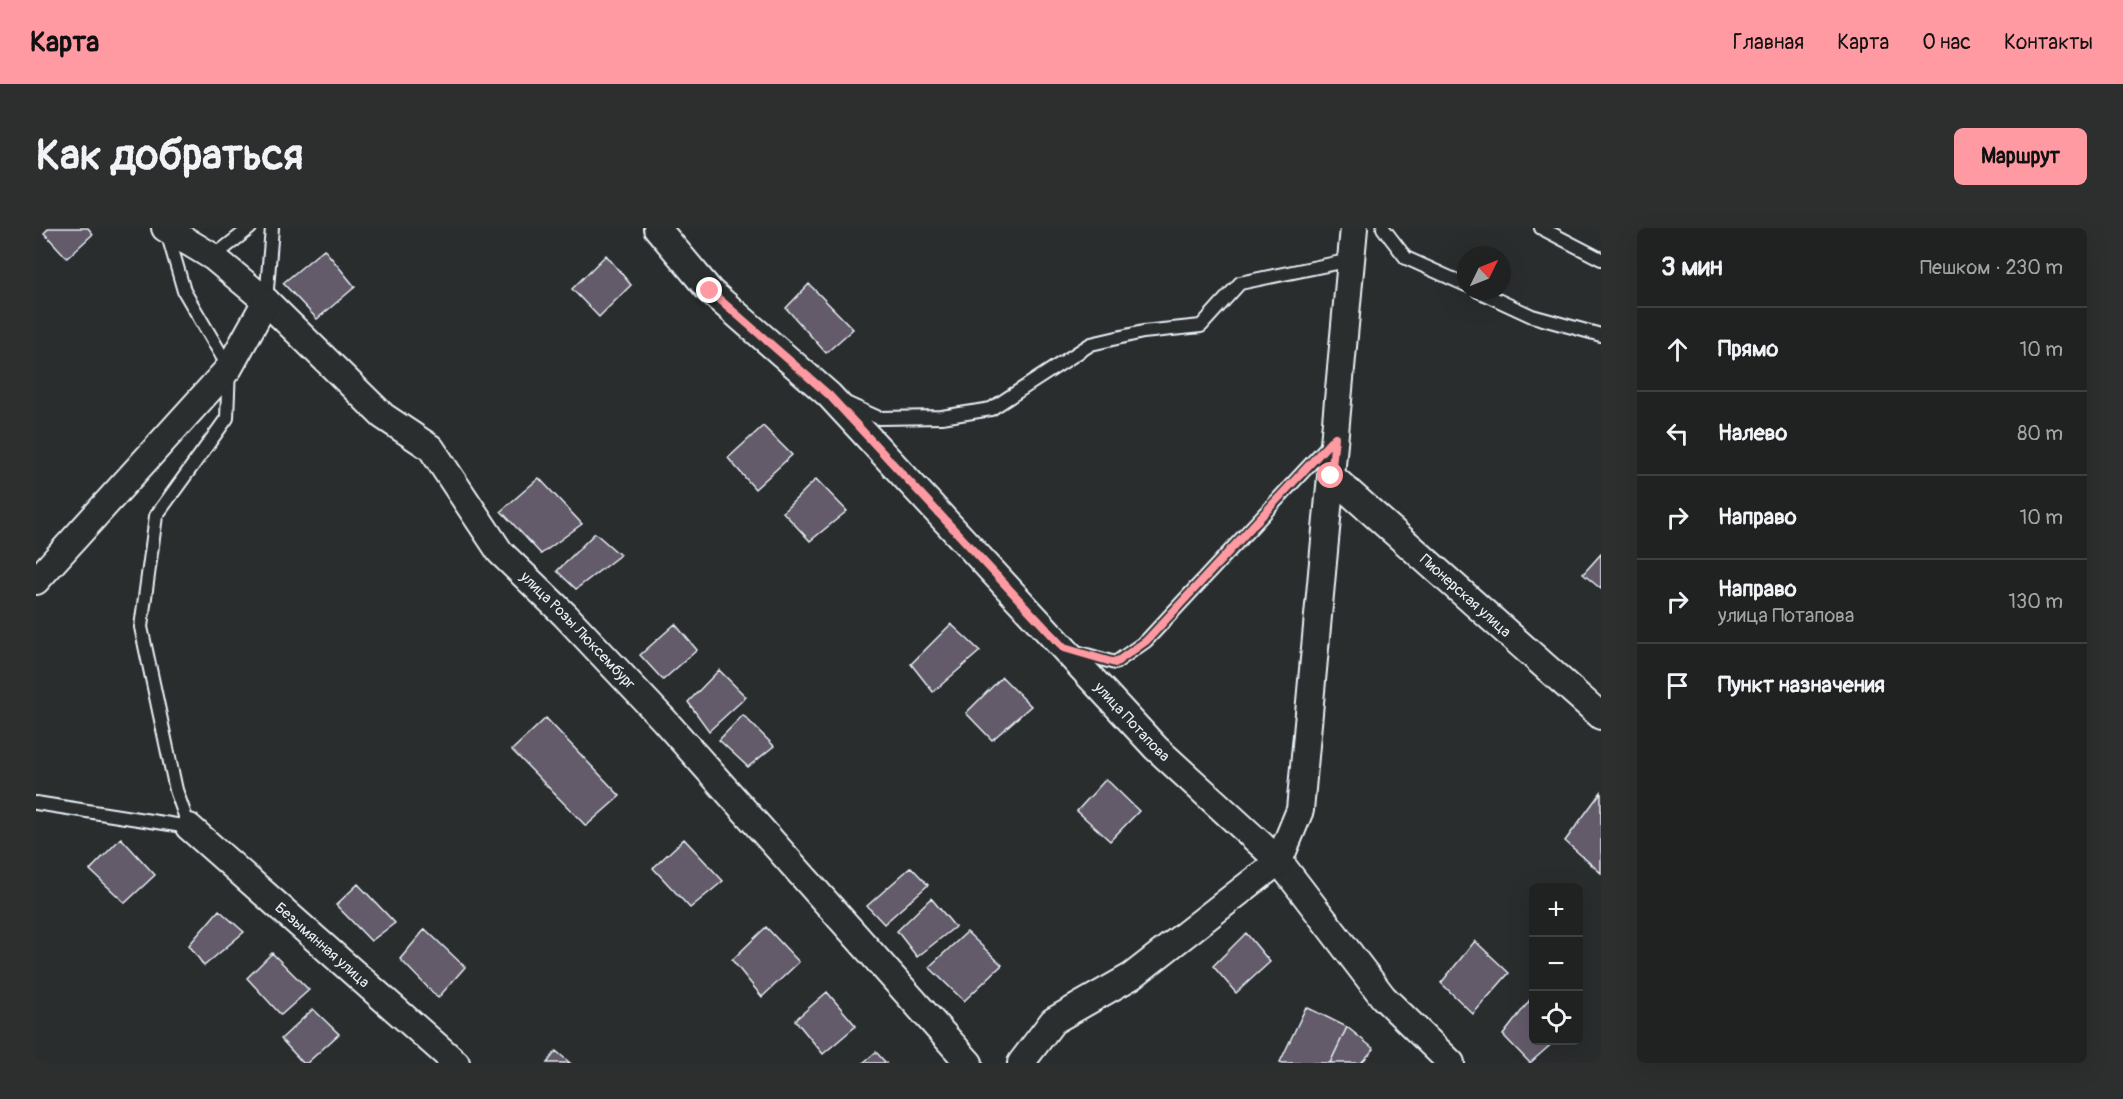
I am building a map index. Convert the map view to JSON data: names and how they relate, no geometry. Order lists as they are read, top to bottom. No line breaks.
{"streets":{"street":["Пионерская улица","улица Розы Люксембург","улица Потапова","Безымянная улица"]},"north":"top right","page":{"header":"Карта","nav":["Главная","Карта","О нас","Контакты"],"buttons":"Маршрут","title":"Как добраться","heading":["3 мин","Пешком · 230 m"],"list":[["Прямо","10 m"],["Налево","80 m"],["Направо","10 m"],["Направо","улица Потапова","130 m"],"Пункт назначения"],"map_buttons":["+","−"]}}
